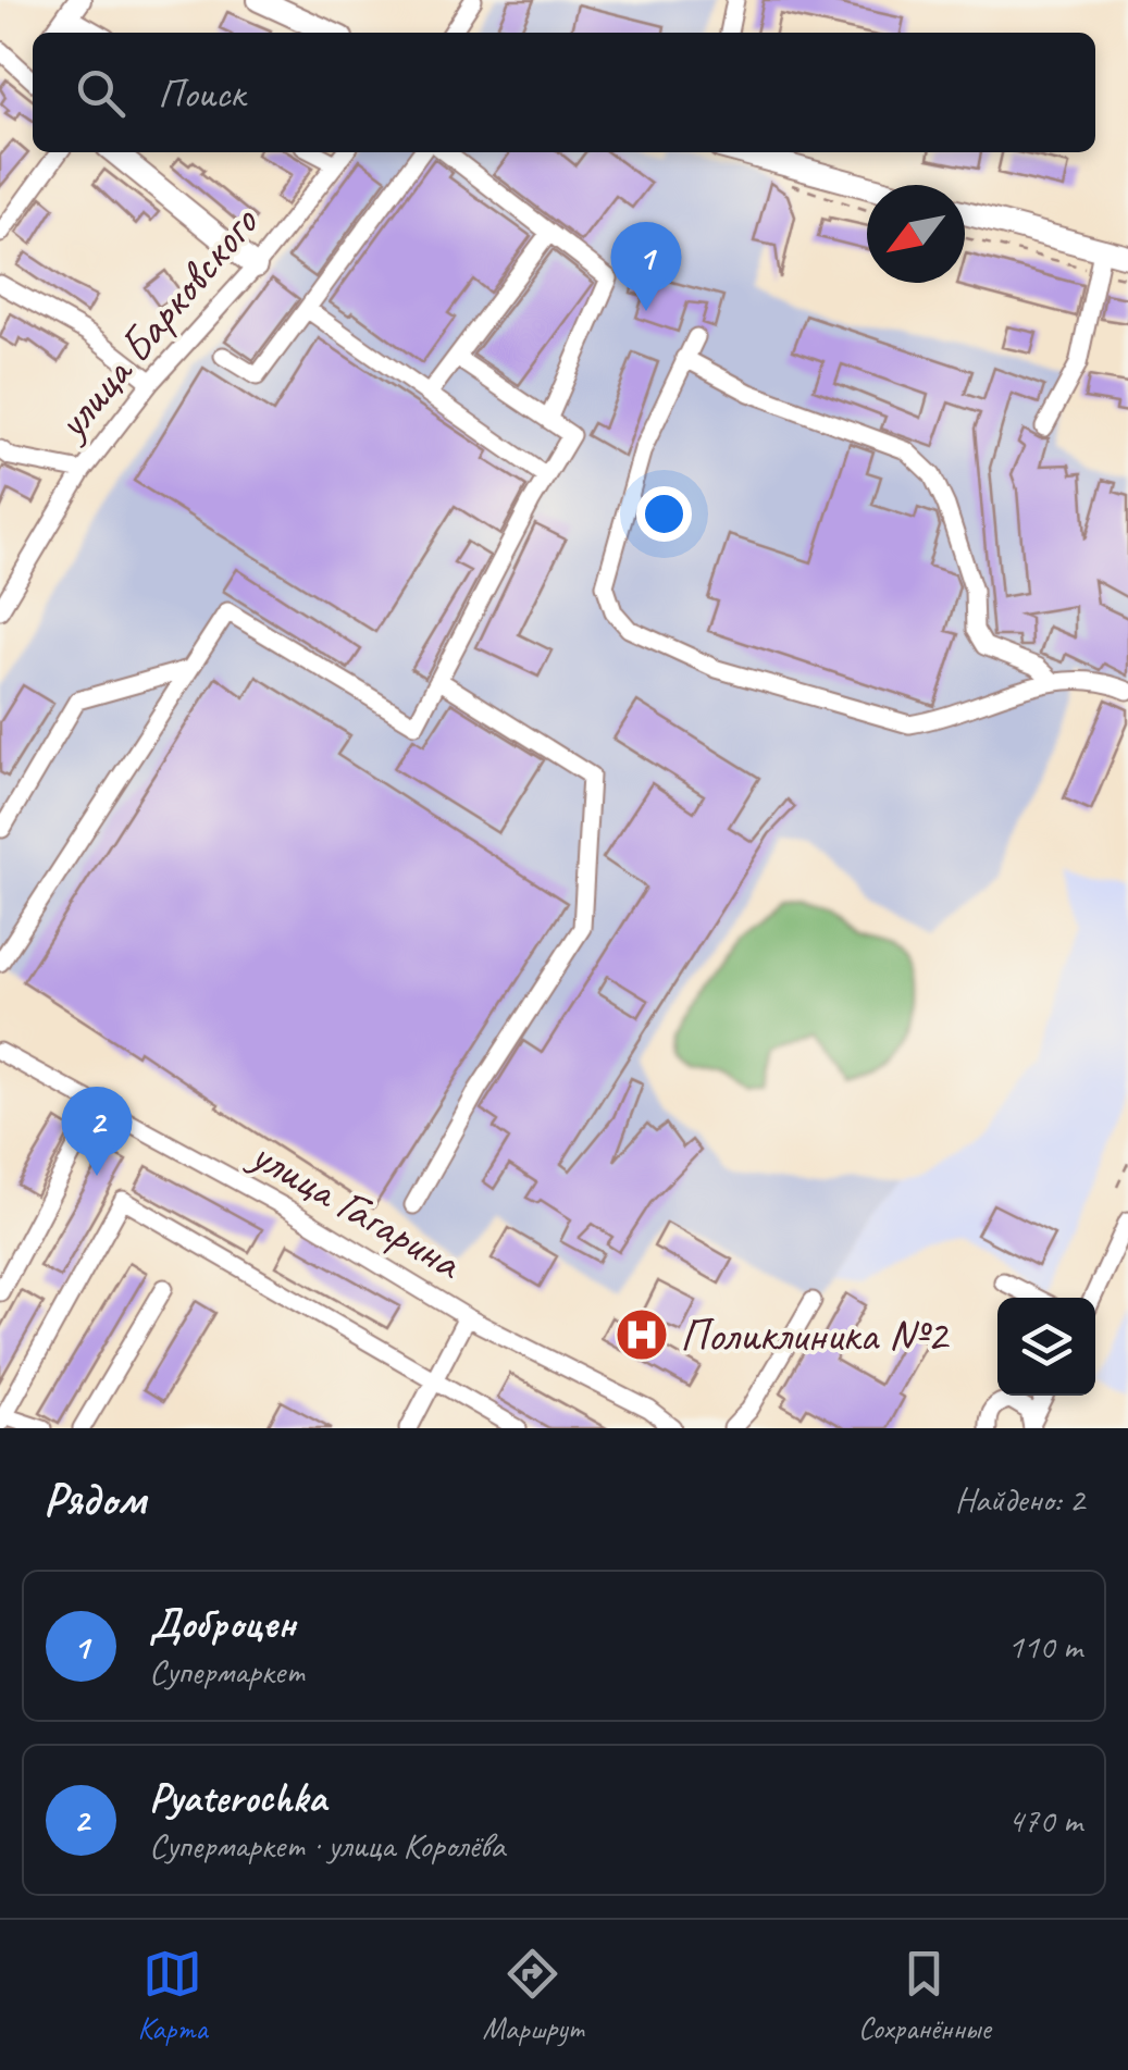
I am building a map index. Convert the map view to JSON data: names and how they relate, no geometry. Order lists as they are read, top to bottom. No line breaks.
{"streets":{"street":["улица Барковского","улица Гагарина"]},"places":{"hospital":["Поликлиника №2"]},"north":"bottom left","page":{"search":"Поиск","pins":["1","2"],"heading":["Рядом","Найдено: 2"],"list":[{"mark":"1","name":"Доброцен","note":"Супермаркет","value":"110 m"},{"mark":"2","name":"Pyaterochka","note":"Супермаркет · улица Королёва","value":"470 m"}],"nav":["Карта","Маршрут","Сохранённые"]}}
